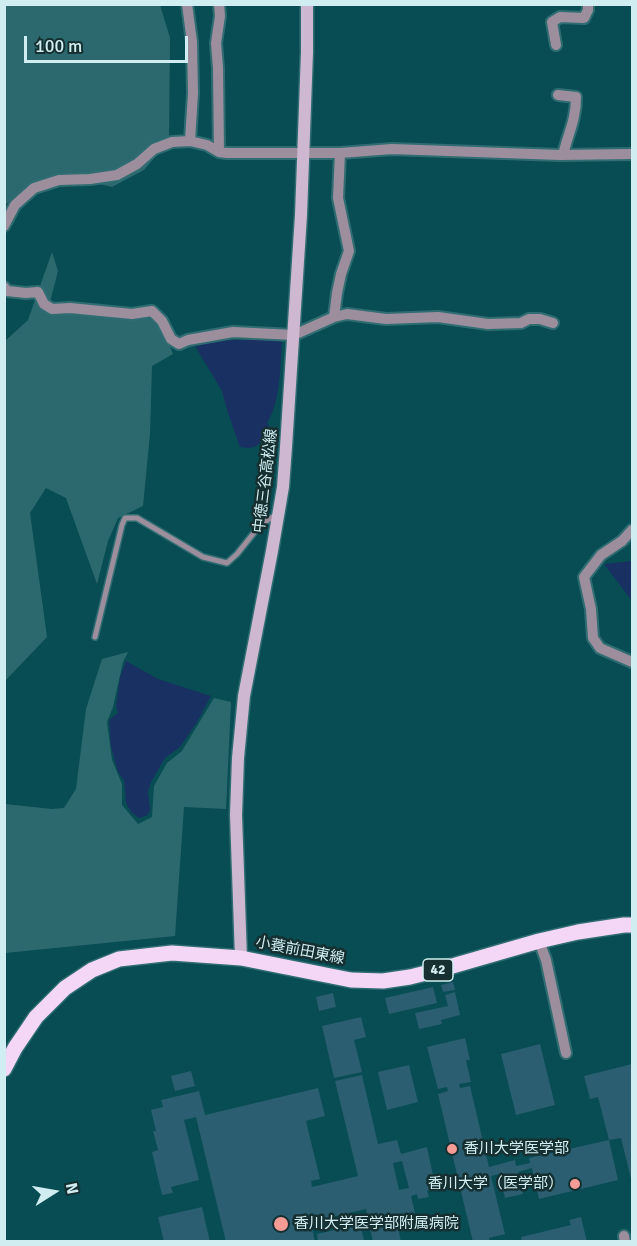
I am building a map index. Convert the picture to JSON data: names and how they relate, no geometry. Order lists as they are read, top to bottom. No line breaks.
{"streets":{"main road":["中徳三谷高松線","小蓑前田東線","42"]},"crossings":[["中徳三谷高松線","小蓑前田東線"]],"places":["香川大学医学部","香川大学（医学部）","香川大学医学部附属病院"],"scale_bar":"100 m","north":"right"}
